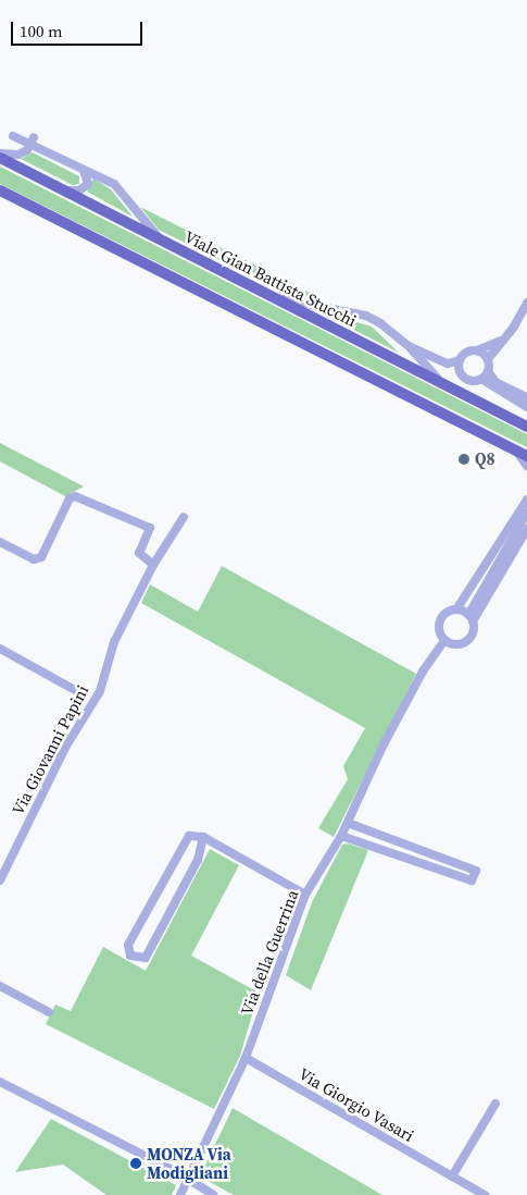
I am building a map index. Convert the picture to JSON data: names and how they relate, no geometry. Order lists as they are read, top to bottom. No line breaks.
{"streets":{"main road":["Viale Gian Battista Stucchi"],"street":["Via Giovanni Papini","Via della Guerrina","Via Giorgio Vasari"]},"crossings":[["Via della Guerrina","Via Giorgio Vasari"]],"places":["Q8","MONZA Via Modigliani"],"scale_bar":"100 m"}
